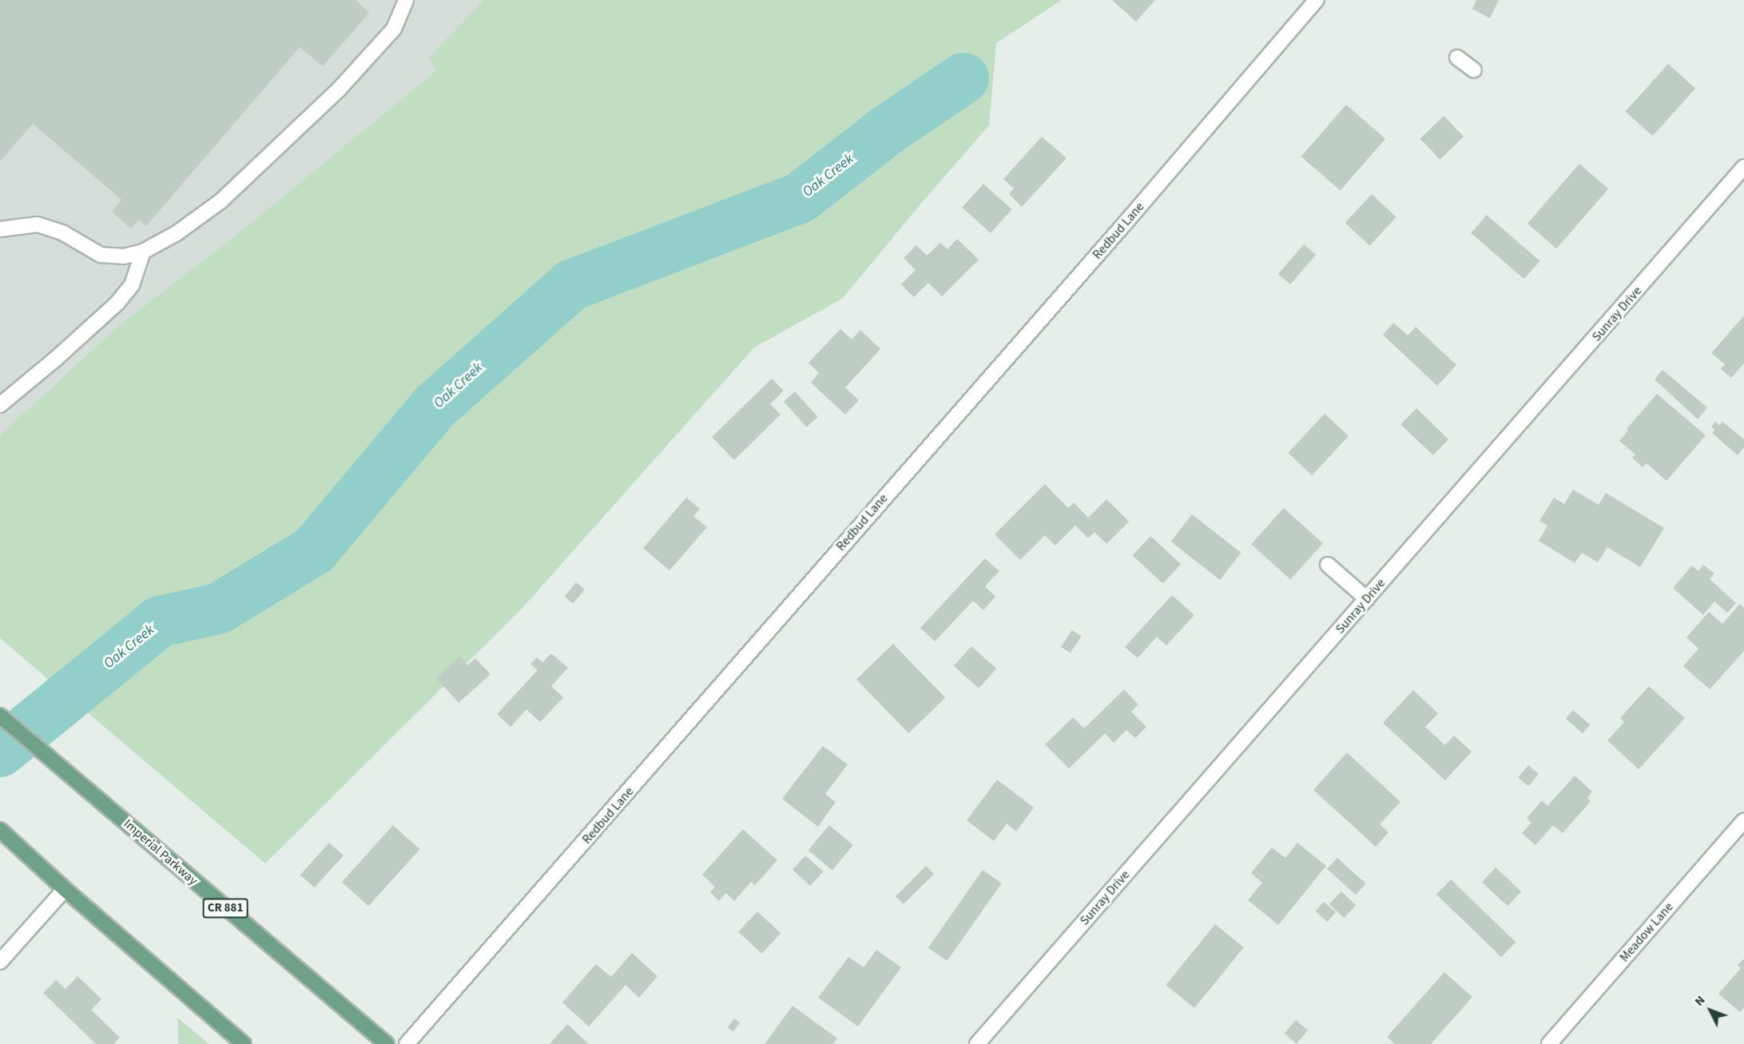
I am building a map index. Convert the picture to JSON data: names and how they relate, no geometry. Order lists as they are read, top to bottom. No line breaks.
{"streets":{"main road":["Imperial Parkway","CR 881"],"street":["Redbud Lane","Sunray Drive","Meadow Lane"]},"water":["Oak Creek"],"north":"top left"}
